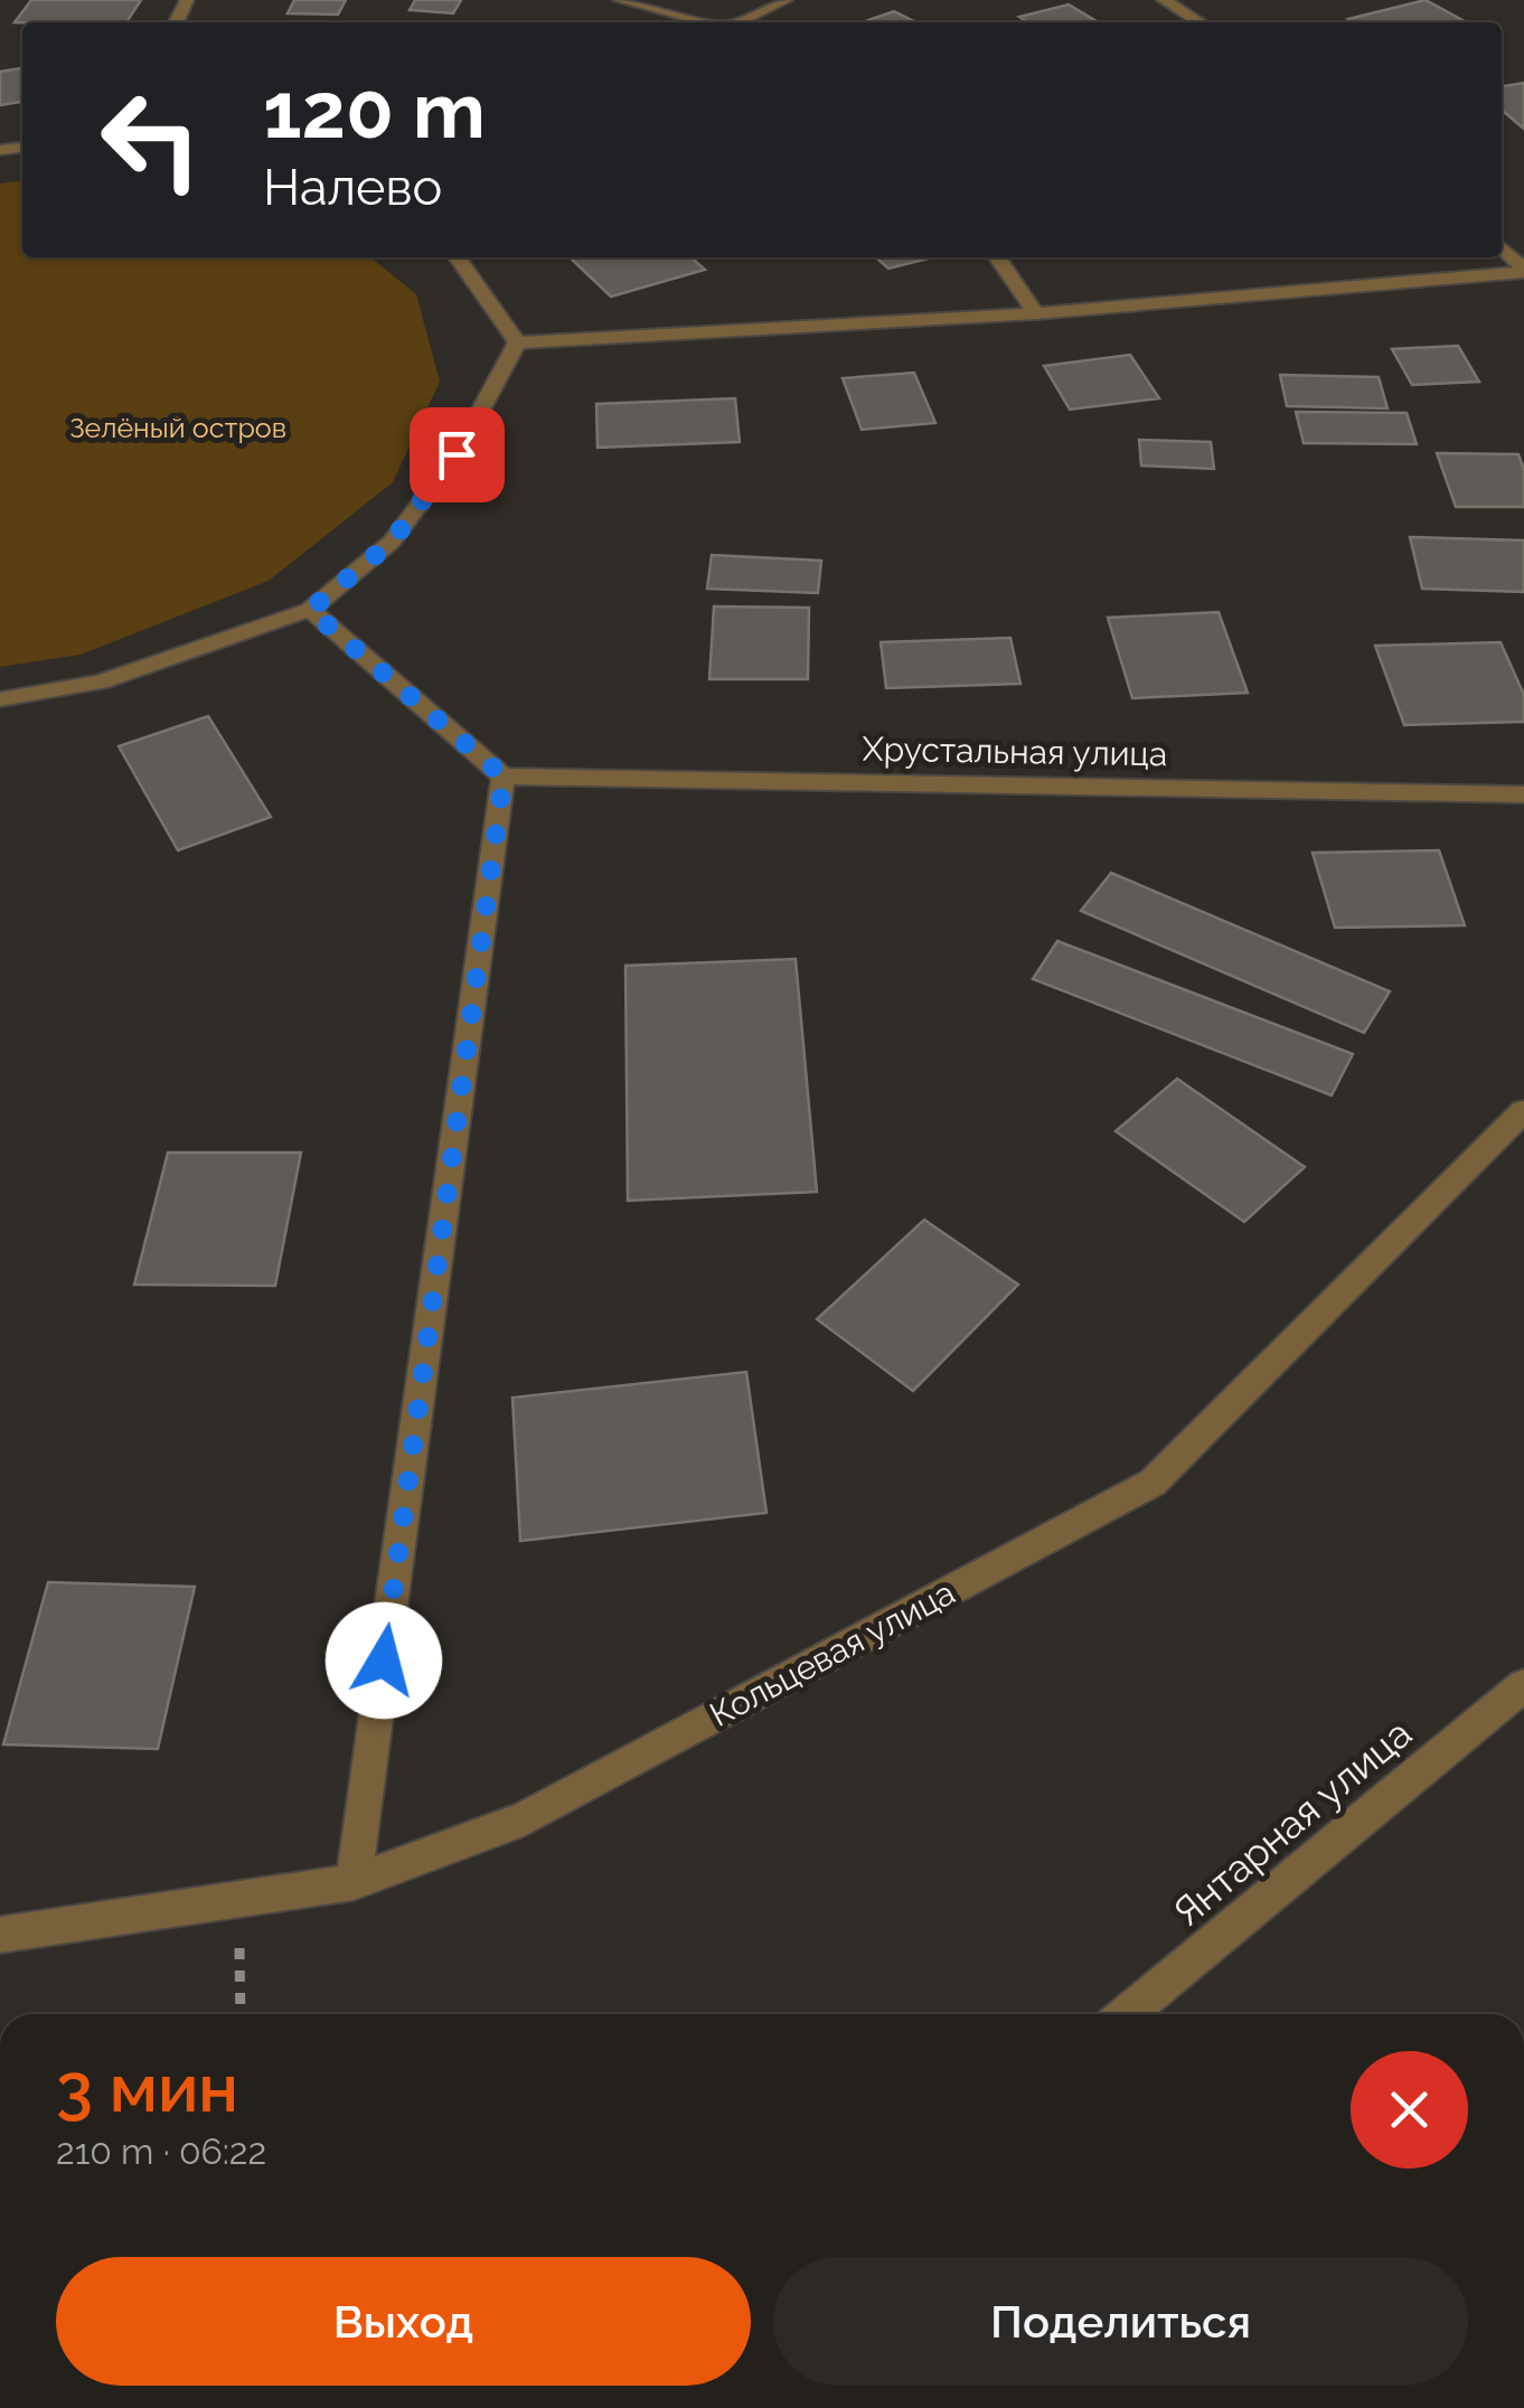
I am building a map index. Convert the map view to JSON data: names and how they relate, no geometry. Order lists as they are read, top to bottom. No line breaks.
{"streets":{"street":["Хрустальная улица","Кольцевая улица","Янтарная улица"]},"parks":["Зелёный остров"],"page":{"turn":["120 m","Налево"],"heading":["3 мин","210 m · 06:22"],"buttons":["Выход","Поделиться"]}}
